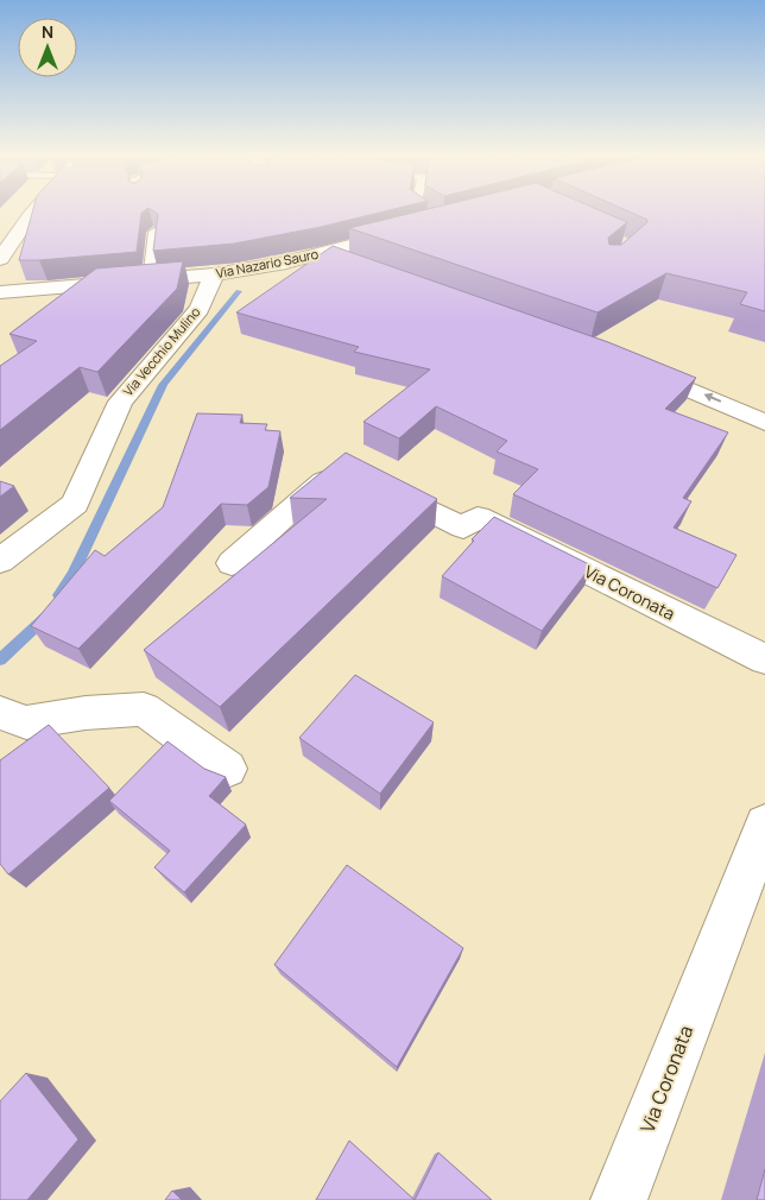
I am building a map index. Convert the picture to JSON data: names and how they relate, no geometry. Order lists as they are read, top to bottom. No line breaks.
{"streets":{"street":["Via Nazario Sauro","Via Vecchio Mulino","Via Coronata"]},"crossings":[["Via Nazario Sauro","Via Vecchio Mulino"]],"north":"top"}
